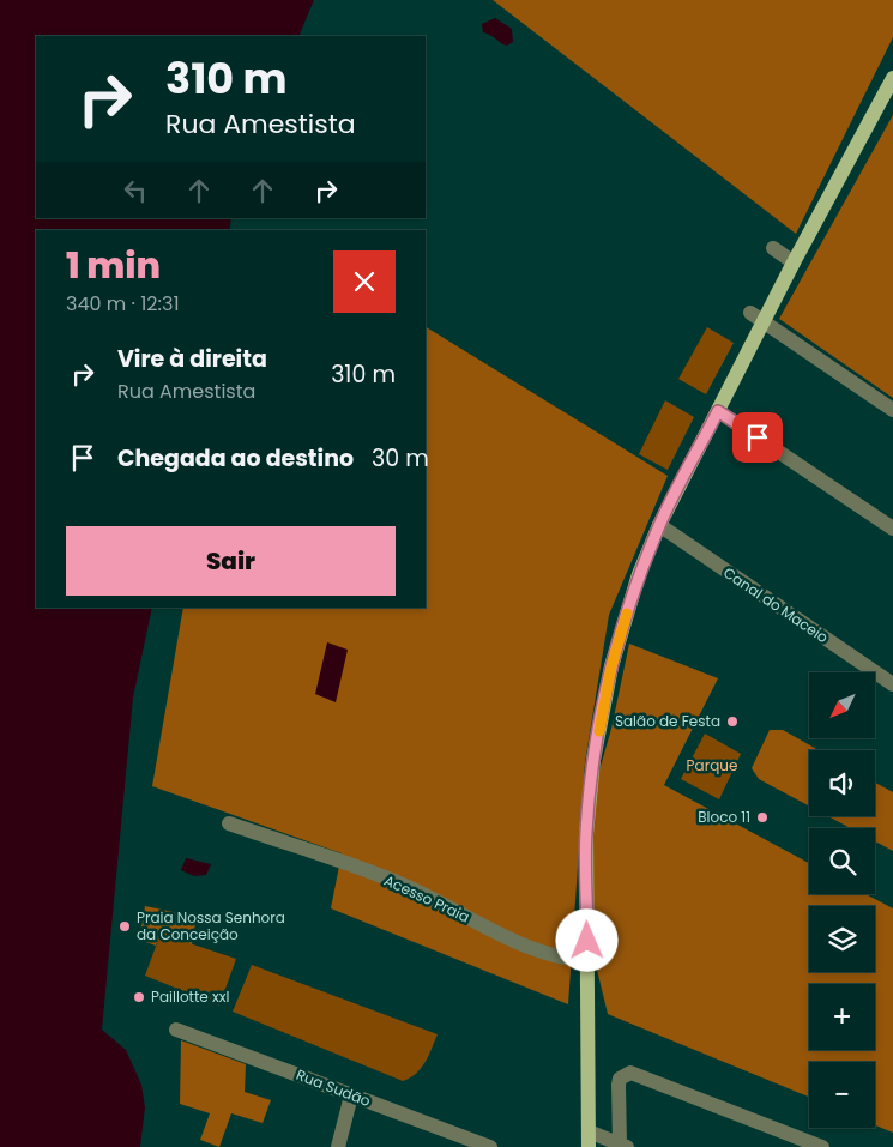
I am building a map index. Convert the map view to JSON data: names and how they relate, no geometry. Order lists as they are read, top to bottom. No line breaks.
{"streets":{"street":["Canal do Maceio","Acesso Praia","Rua Sudão"]},"parks":["Parque"],"places":["Salão de Festa","Bloco 11","Praia Nossa Senhora da Conceição","Paillotte xxl"],"north":"bottom left","page":{"turn":["310 m","Rua Amestista"],"heading":["1 min","340 m · 12:31"],"list":[{"name":"Vire à direita","note":"Rua Amestista","value":"310 m"},{"name":"Chegada ao destino","value":"30 m"}],"buttons":"Sair","map_buttons":["+","−"]}}
